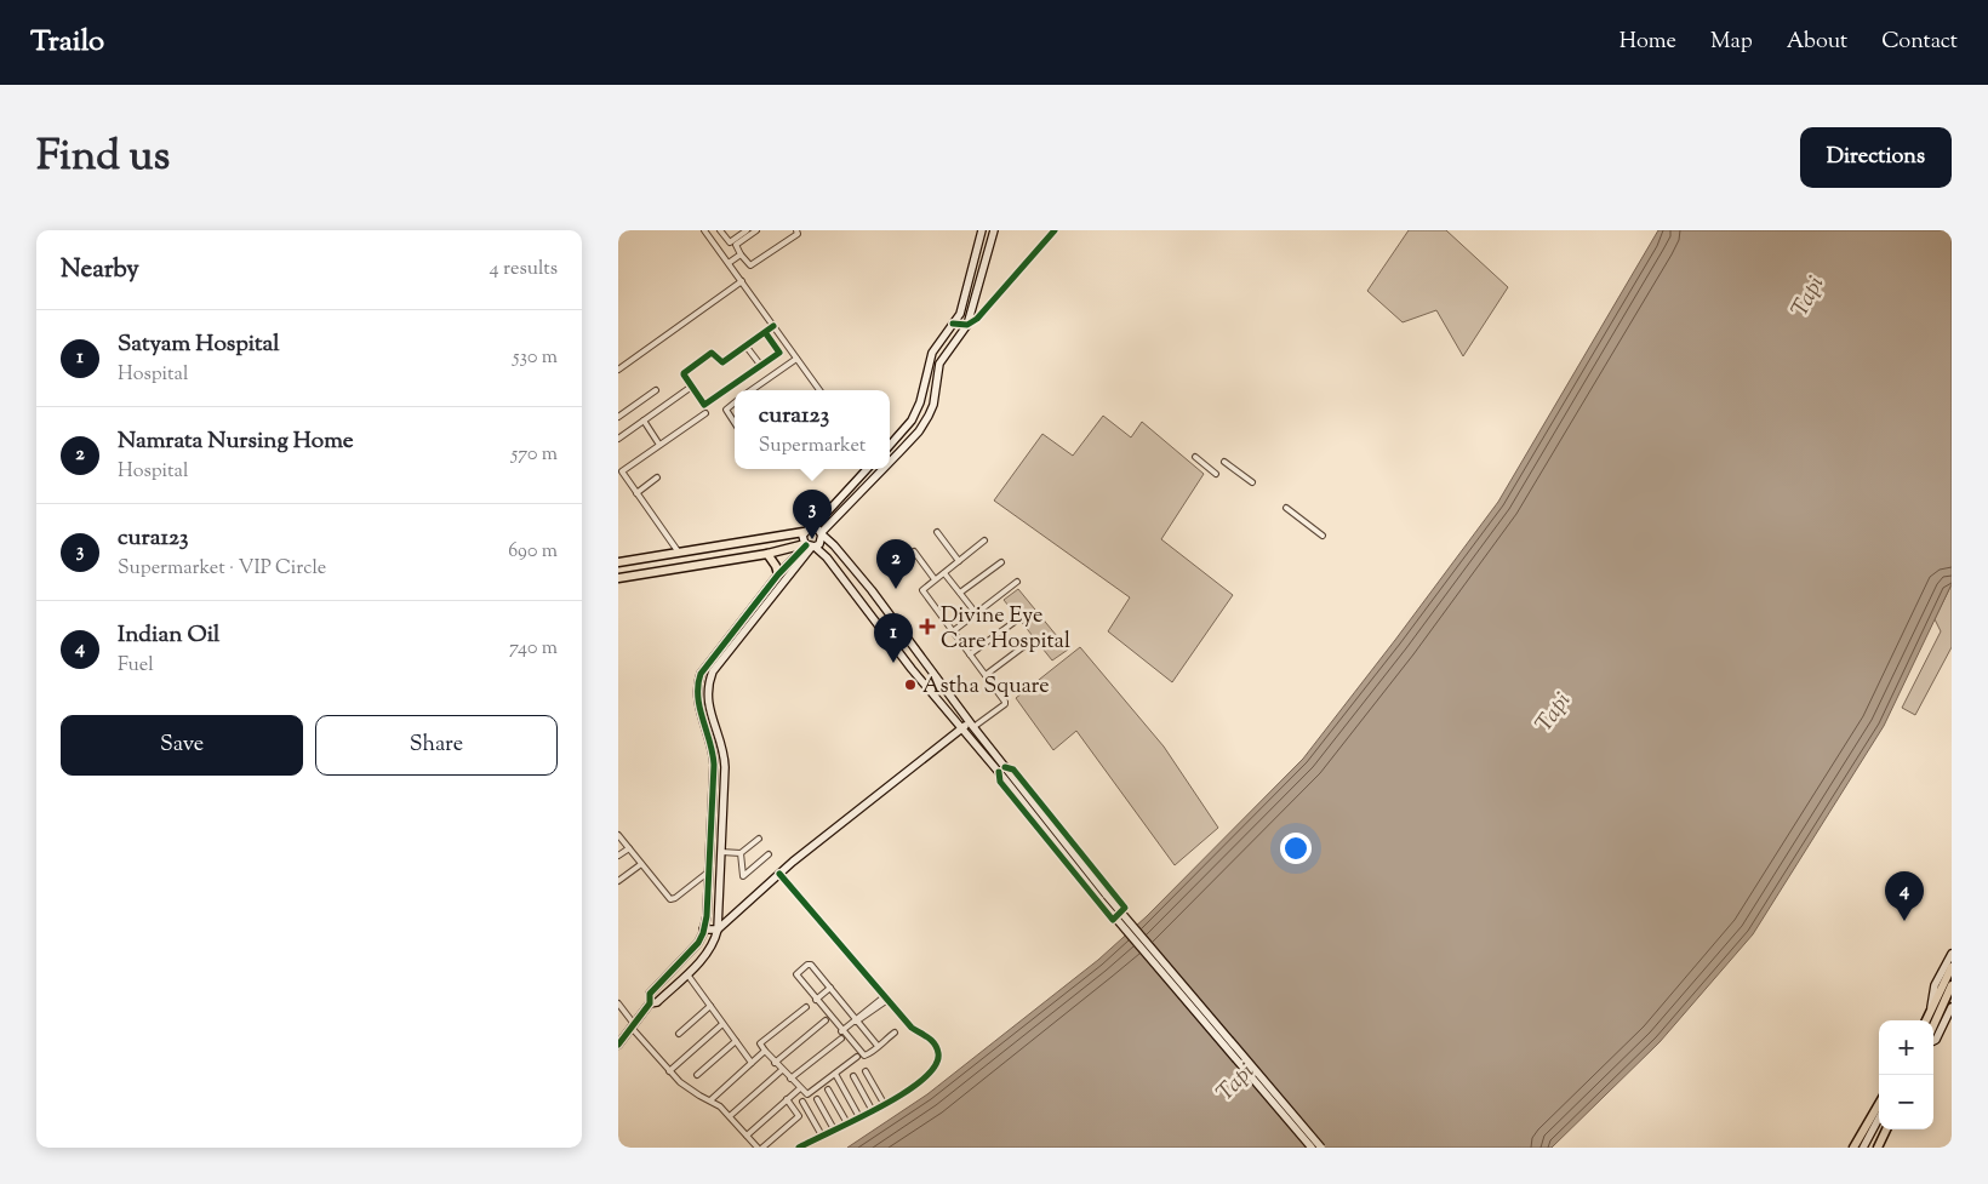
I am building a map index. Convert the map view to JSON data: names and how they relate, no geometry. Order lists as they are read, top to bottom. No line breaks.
{"water":["Tapi"],"places":{"health":["Divine Eye Care Hospital"],"other":["Astha Square"]},"page":{"header":"Trailo","nav":["Home","Map","About","Contact"],"title":"Find us","buttons":["Directions",["Save","Share"]],"heading":["Nearby","4 results"],"list":[{"mark":"1","name":"Satyam Hospital","note":"Hospital","value":"530 m"},{"mark":"2","name":"Namrata Nursing Home","note":"Hospital","value":"570 m"},{"mark":"3","name":"cura123","note":"Supermarket · VIP Circle","value":"690 m"},{"mark":"4","name":"Indian Oil","note":"Fuel","value":"740 m"}],"popup":["cura123","Supermarket"],"pins":["3","2","1","4"],"map_buttons":["+","−"]}}
